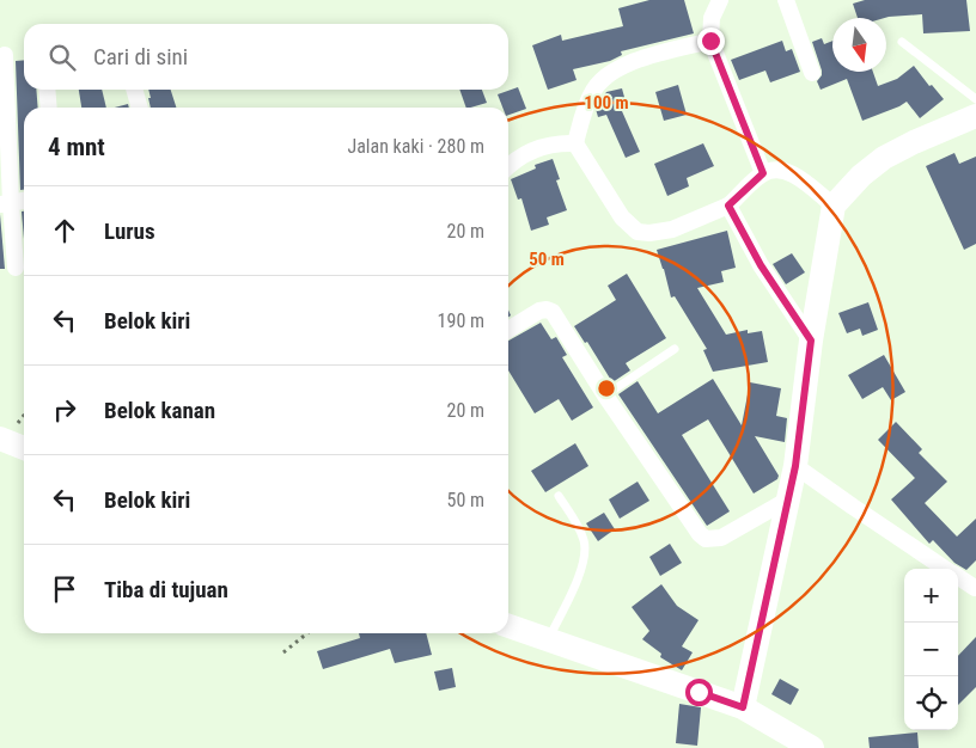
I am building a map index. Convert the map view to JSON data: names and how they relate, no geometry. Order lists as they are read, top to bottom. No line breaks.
{"north":"bottom","page":{"search":"Cari di sini","heading":["4 mnt","Jalan kaki · 280 m"],"list":[["Lurus","20 m"],["Belok kiri","190 m"],["Belok kanan","20 m"],["Belok kiri","50 m"],"Tiba di tujuan"],"map_buttons":["+","−"]},"rings":["100 m","50 m"]}
